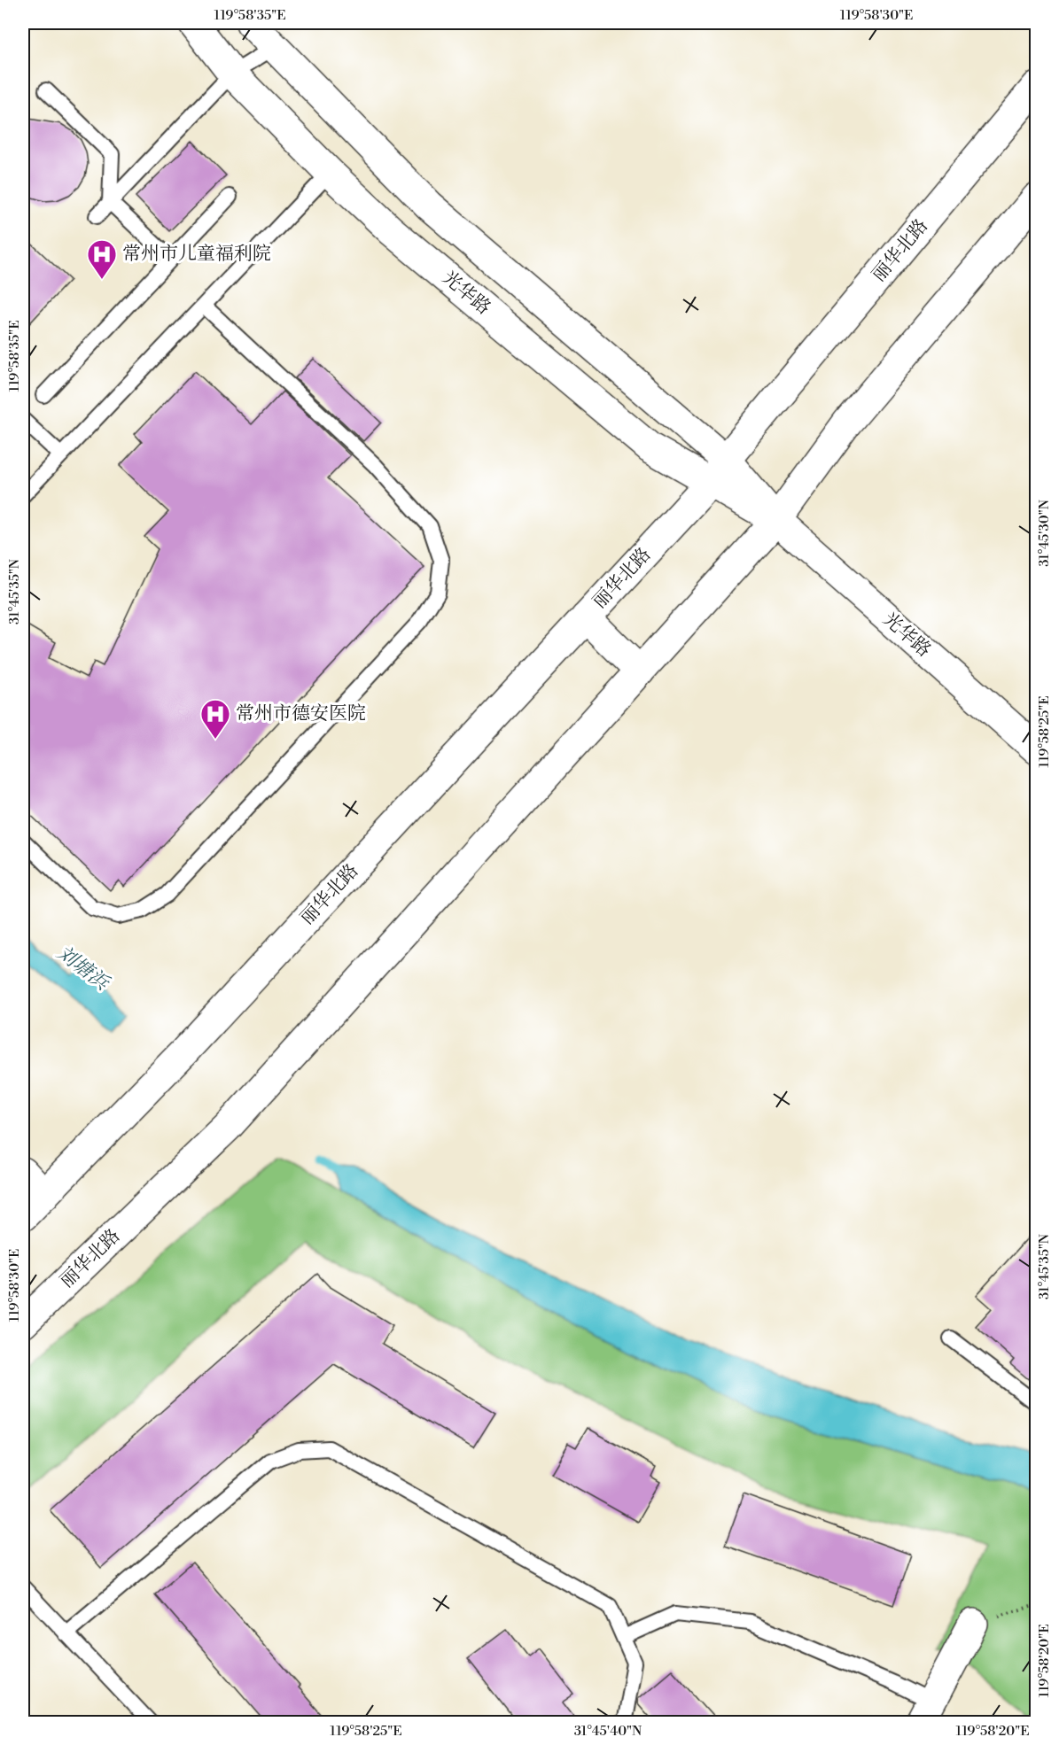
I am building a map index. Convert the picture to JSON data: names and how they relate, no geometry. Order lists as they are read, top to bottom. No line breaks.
{"streets":{"main road":["丽华北路","光华路"]},"crossings":[["丽华北路","光华路"]],"water":["刘塘浜"],"places":{"hospital":["常州市儿童福利院","常州市德安医院"]},"coordinates":["119°58'35\"E","119°58'30\"E","31°45'30\"N","31°45'35\"N","119°58'25\"E","119°58'20\"E","31°45'40\"N"]}
